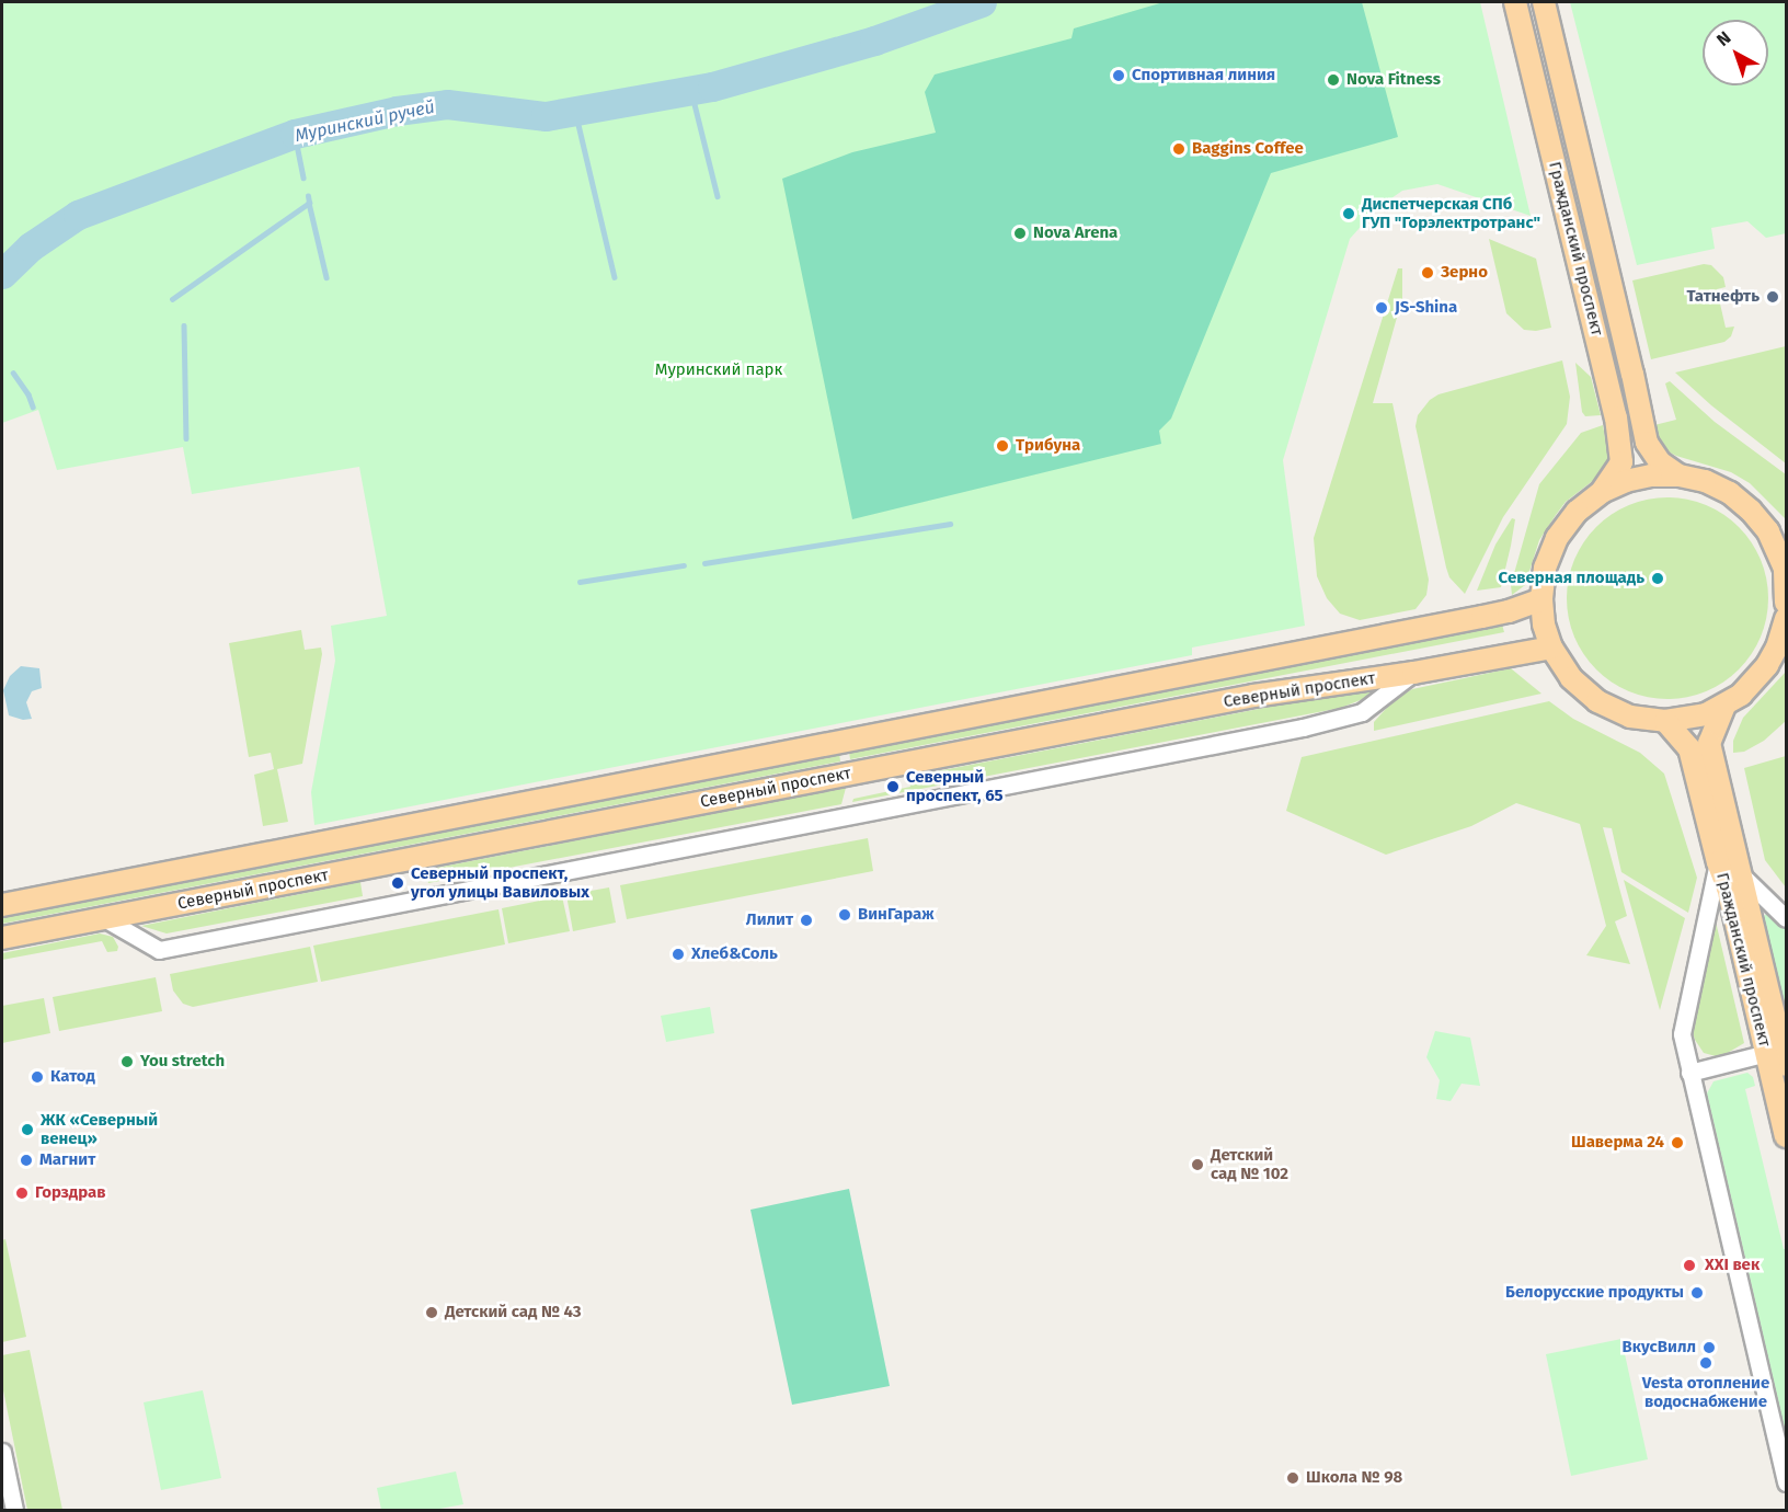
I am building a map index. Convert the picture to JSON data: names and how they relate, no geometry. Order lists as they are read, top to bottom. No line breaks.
{"streets":{"main road":["Гражданский проспект","Северный проспект"]},"water":["Муринский ручей"],"parks":["Муринский парк"],"places":["Спортивная линия","Nova Fitness","Baggins Coffee","Диспетчерская СПб ГУП \"Горэлектротранс\"","Nova Arena","Зерно","Татнефть","JS-Shina","Трибуна","Северная площадь","Северный проспект, 65","Северный проспект, угол улицы Вавиловых","ВинГараж","Лилит","Хлеб&Соль","You stretch","Катод","ЖК «Северный венец»","Шаверма 24","Магнит","Детский сад № 102","Горздрав","XXI век","Белорусские продукты","Детский сад № 43","ВкусВилл","Vesta отопление водоснабжение","Школа № 98"],"north":"top left"}
